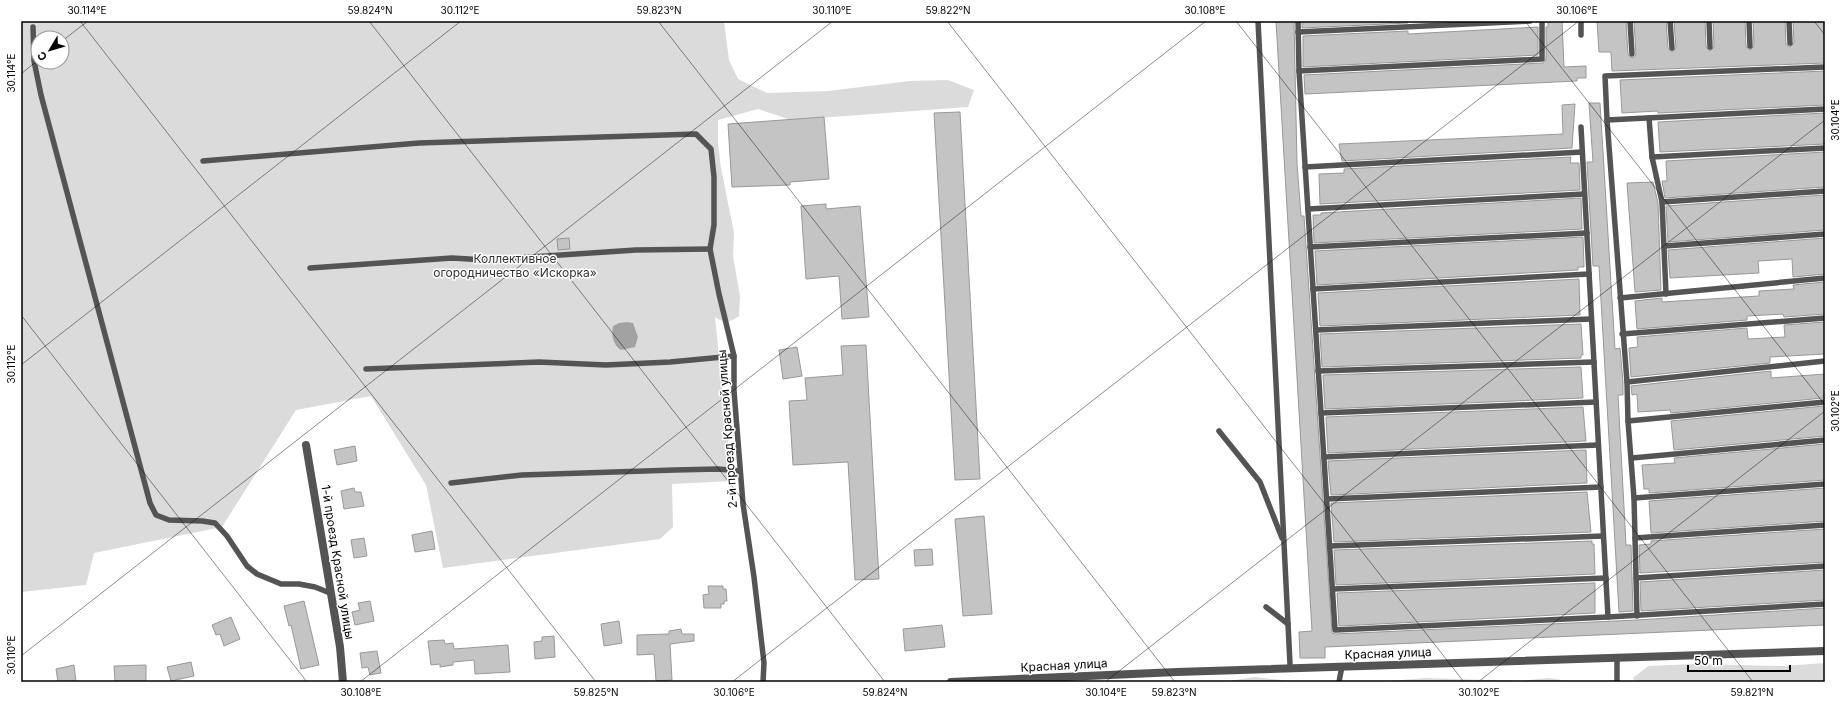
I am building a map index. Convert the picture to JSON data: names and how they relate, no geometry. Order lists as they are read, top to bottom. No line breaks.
{"streets":{"street":["1-й проезд Красной улицы","Красная улица"],"lane":["2-й проезд Красной улицы"]},"parks":["Коллективное огородничество «Искорка»"],"scale_bar":"50 m","north":"bottom left","coordinates":["30.114°E","59.824°N","30.112°E","59.823°N","30.110°E","59.822°N","30.108°E","30.106°E","30.104°E","30.102°E","59.825°N","59.821°N"]}
